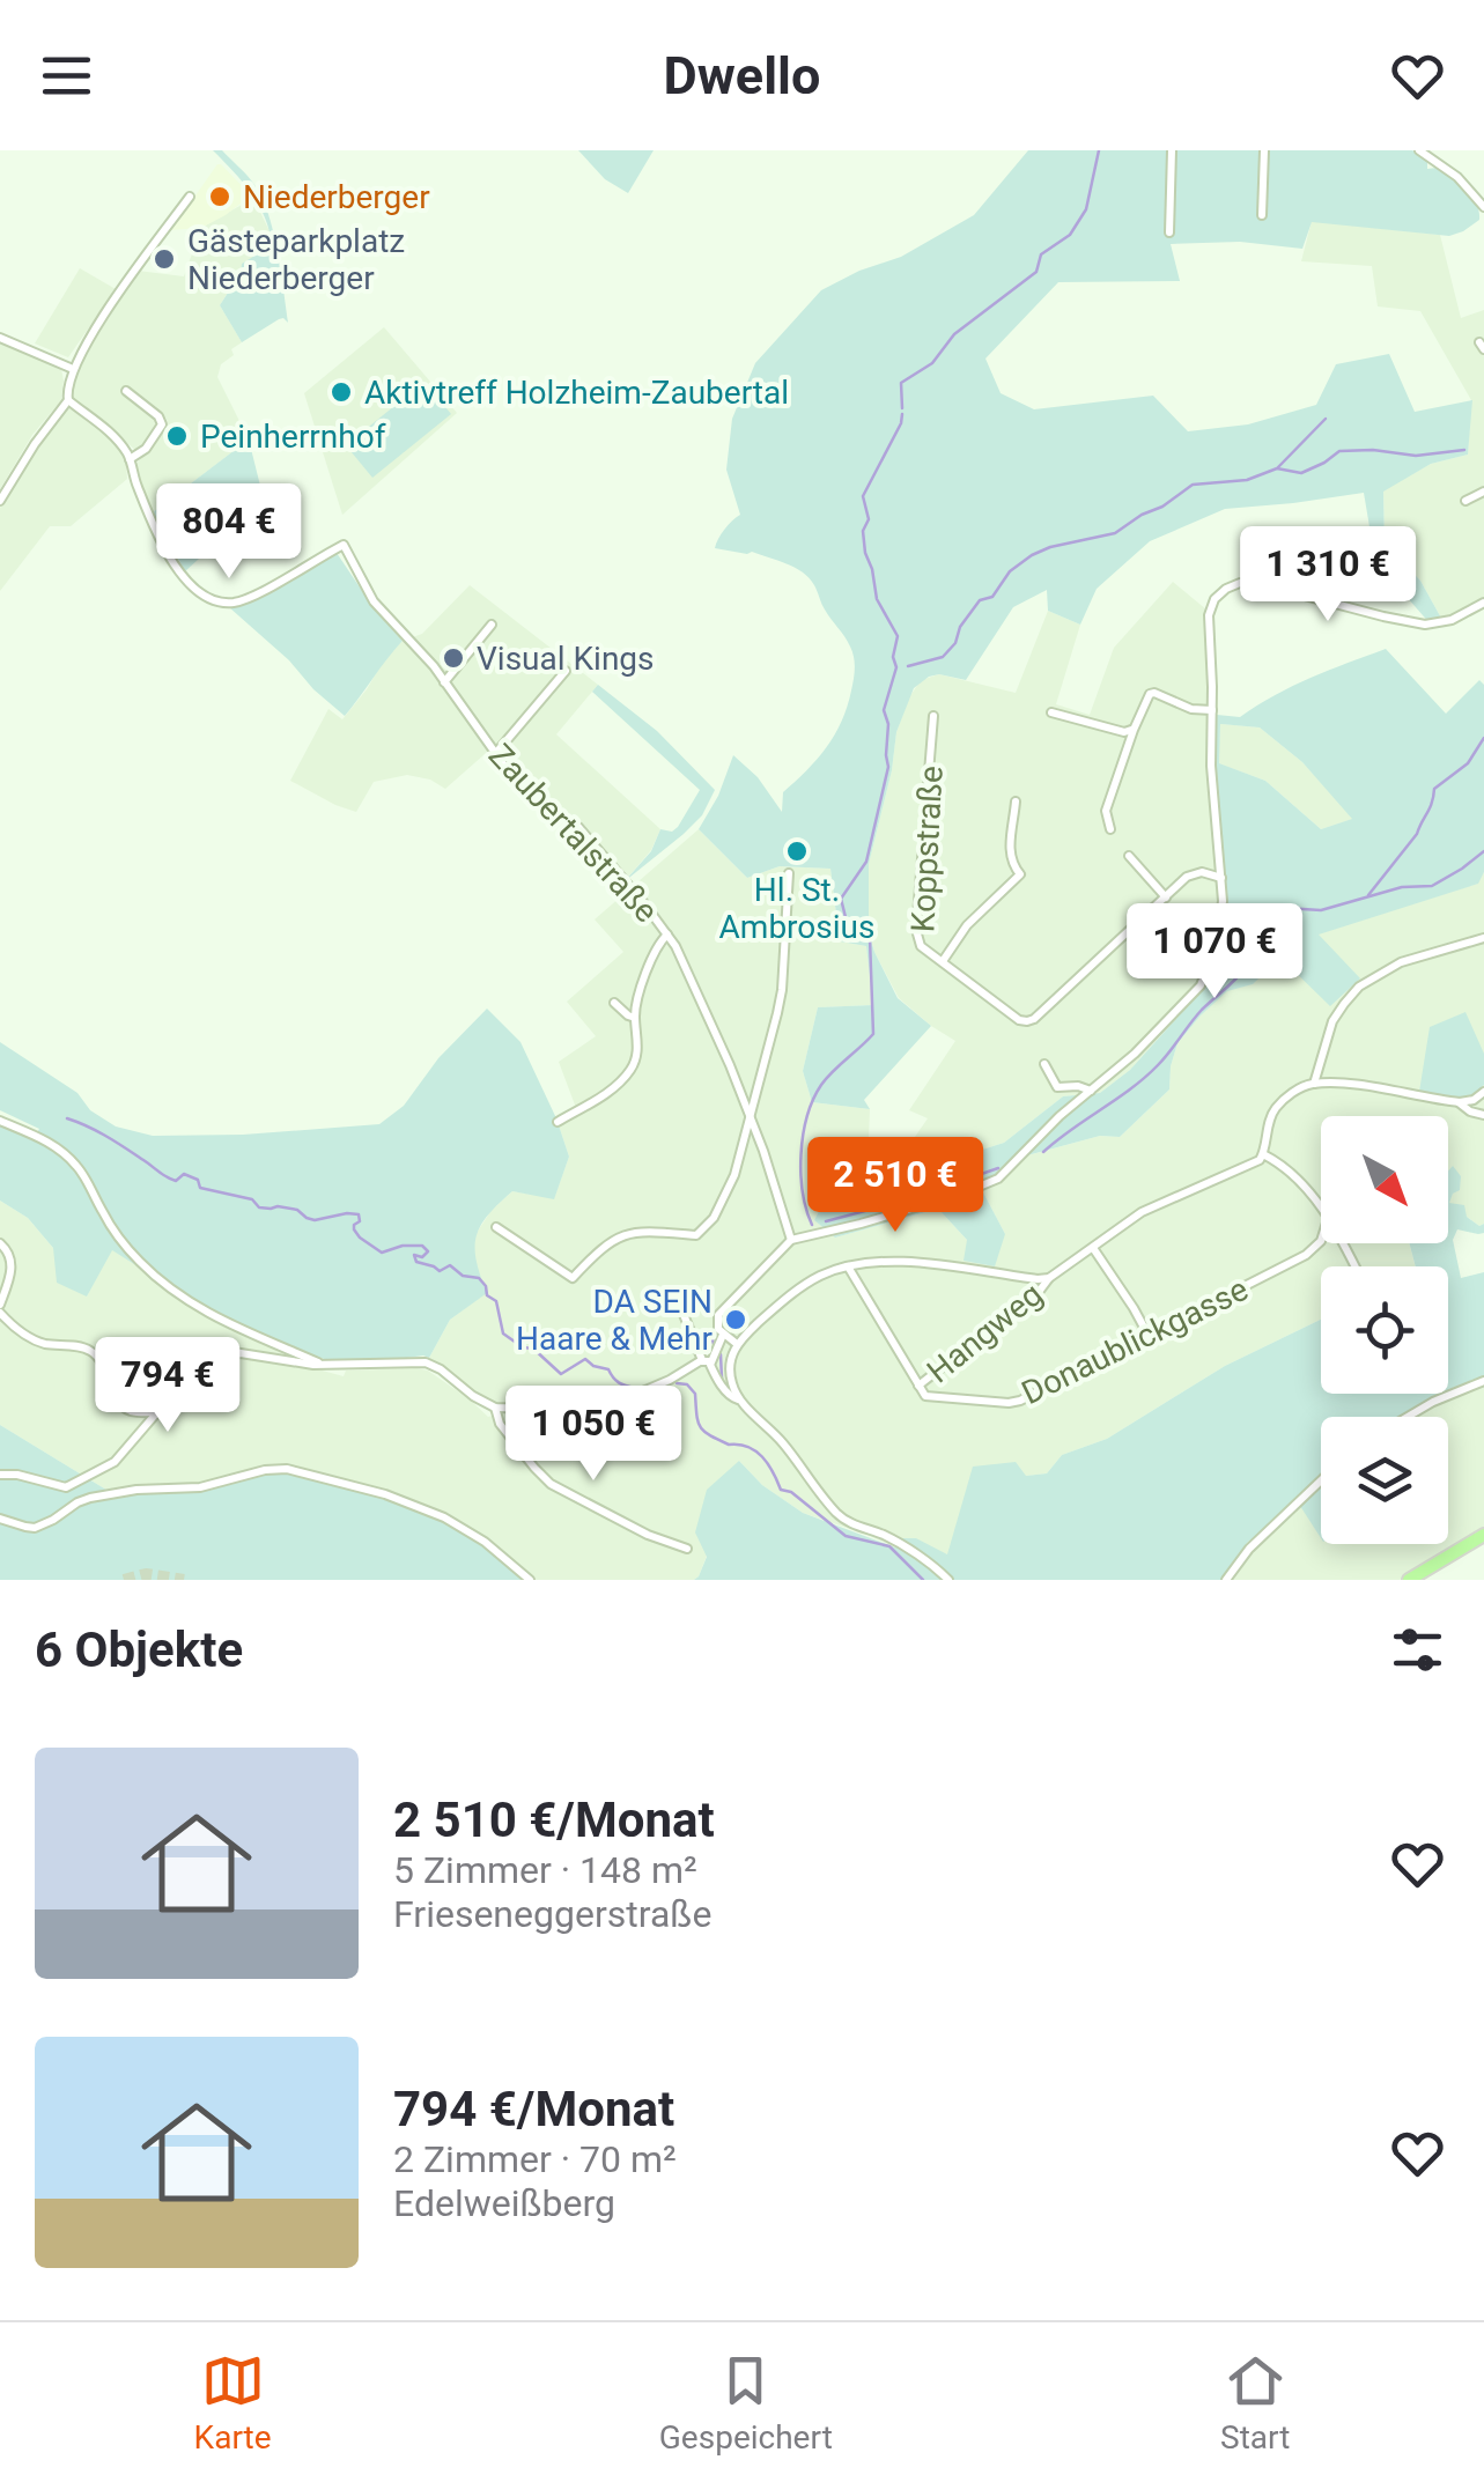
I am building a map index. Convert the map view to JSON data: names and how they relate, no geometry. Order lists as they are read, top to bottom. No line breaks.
{"streets":{"street":["Zaubertalstraße","Koppstraße","Hangweg","Donaublickgasse"]},"crossings":[["Hangweg","Donaublickgasse"]],"places":["Niederberger","Gästeparkplatz Niederberger","Aktivtreff Holzheim-Zaubertal","Peinherrnhof","Visual Kings","Hl. St. Ambrosius","DA SEIN Haare & Mehr"],"north":"bottom right","page":{"header":"Dwello","price":["804 €","1 310 €","1 070 €","2 510 €","794 €","1 050 €"],"heading":"6 Objekte","list":[{"name":"2 510 €/Monat","note":"5 Zimmer · 148 m² · Frieseneggerstraße"},{"name":"794 €/Monat","note":"2 Zimmer · 70 m² · Edelweißberg"}],"tabs":["Karte","Gespeichert","Start"]}}
